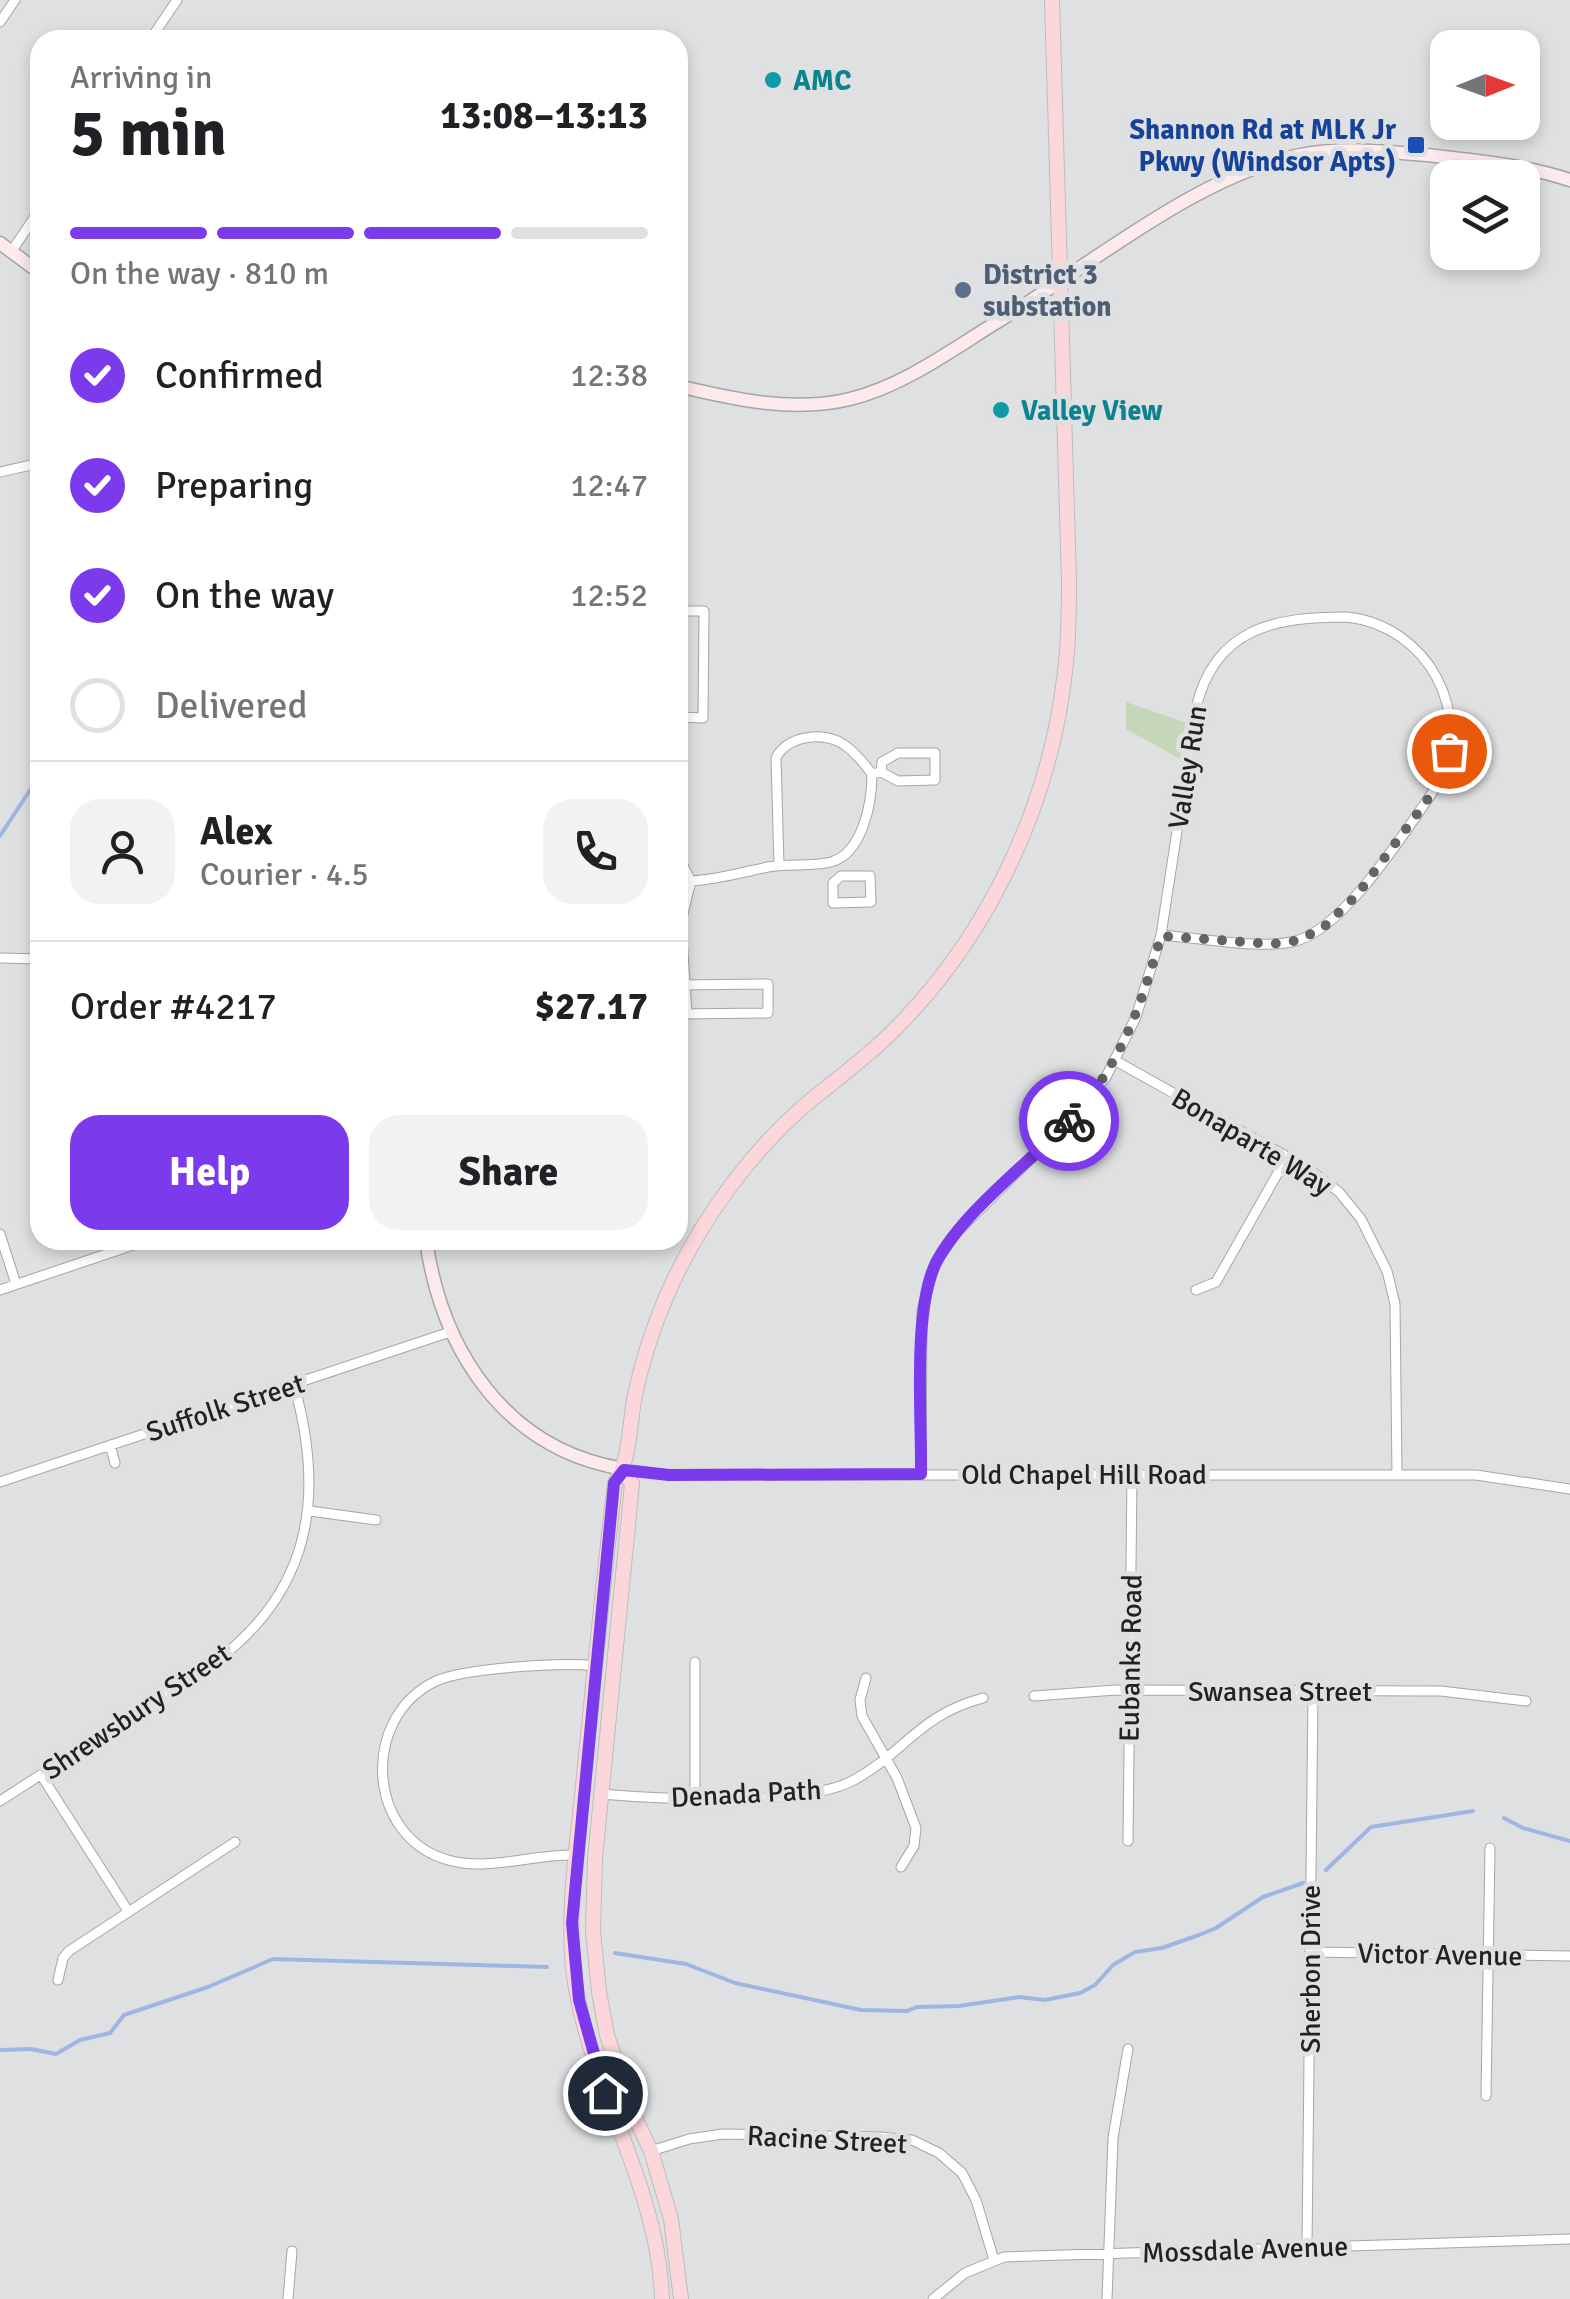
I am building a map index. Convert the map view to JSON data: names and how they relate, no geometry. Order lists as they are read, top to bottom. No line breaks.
{"streets":{"street":["Valley Run","Bonaparte Way","Suffolk Street","Old Chapel Hill Road","Eubanks Road","Swansea Street","Shrewsbury Street","Denada Path","Victor Avenue","Sherbon Drive","Racine Street","Mossdale Avenue"]},"crossings":[["Valley Run","Bonaparte Way"],["Valley Run","Old Chapel Hill Road"],["Bonaparte Way","Old Chapel Hill Road"],["Suffolk Street","Old Chapel Hill Road"],["Suffolk Street","Shrewsbury Street"],["Old Chapel Hill Road","Eubanks Road"],["Eubanks Road","Swansea Street"],["Swansea Street","Sherbon Drive"],["Victor Avenue","Sherbon Drive"],["Sherbon Drive","Mossdale Avenue"],["Racine Street","Mossdale Avenue"]],"places":{"other":["AMC","District 3 substation","Valley View"],"transit":["Shannon Rd at MLK Jr Pkwy (Windsor Apts)"]},"north":"right","page":{"heading":["5 min","Arriving in","13:08–13:13"],"panel":["Alex","Courier · 4.5","Order #4217","$27.17"],"bar":"On the way · 810 m","list":[["Confirmed","12:38"],["Preparing","12:47"],["On the way","12:52"],"Delivered"],"buttons":["Help","Share"]}}
